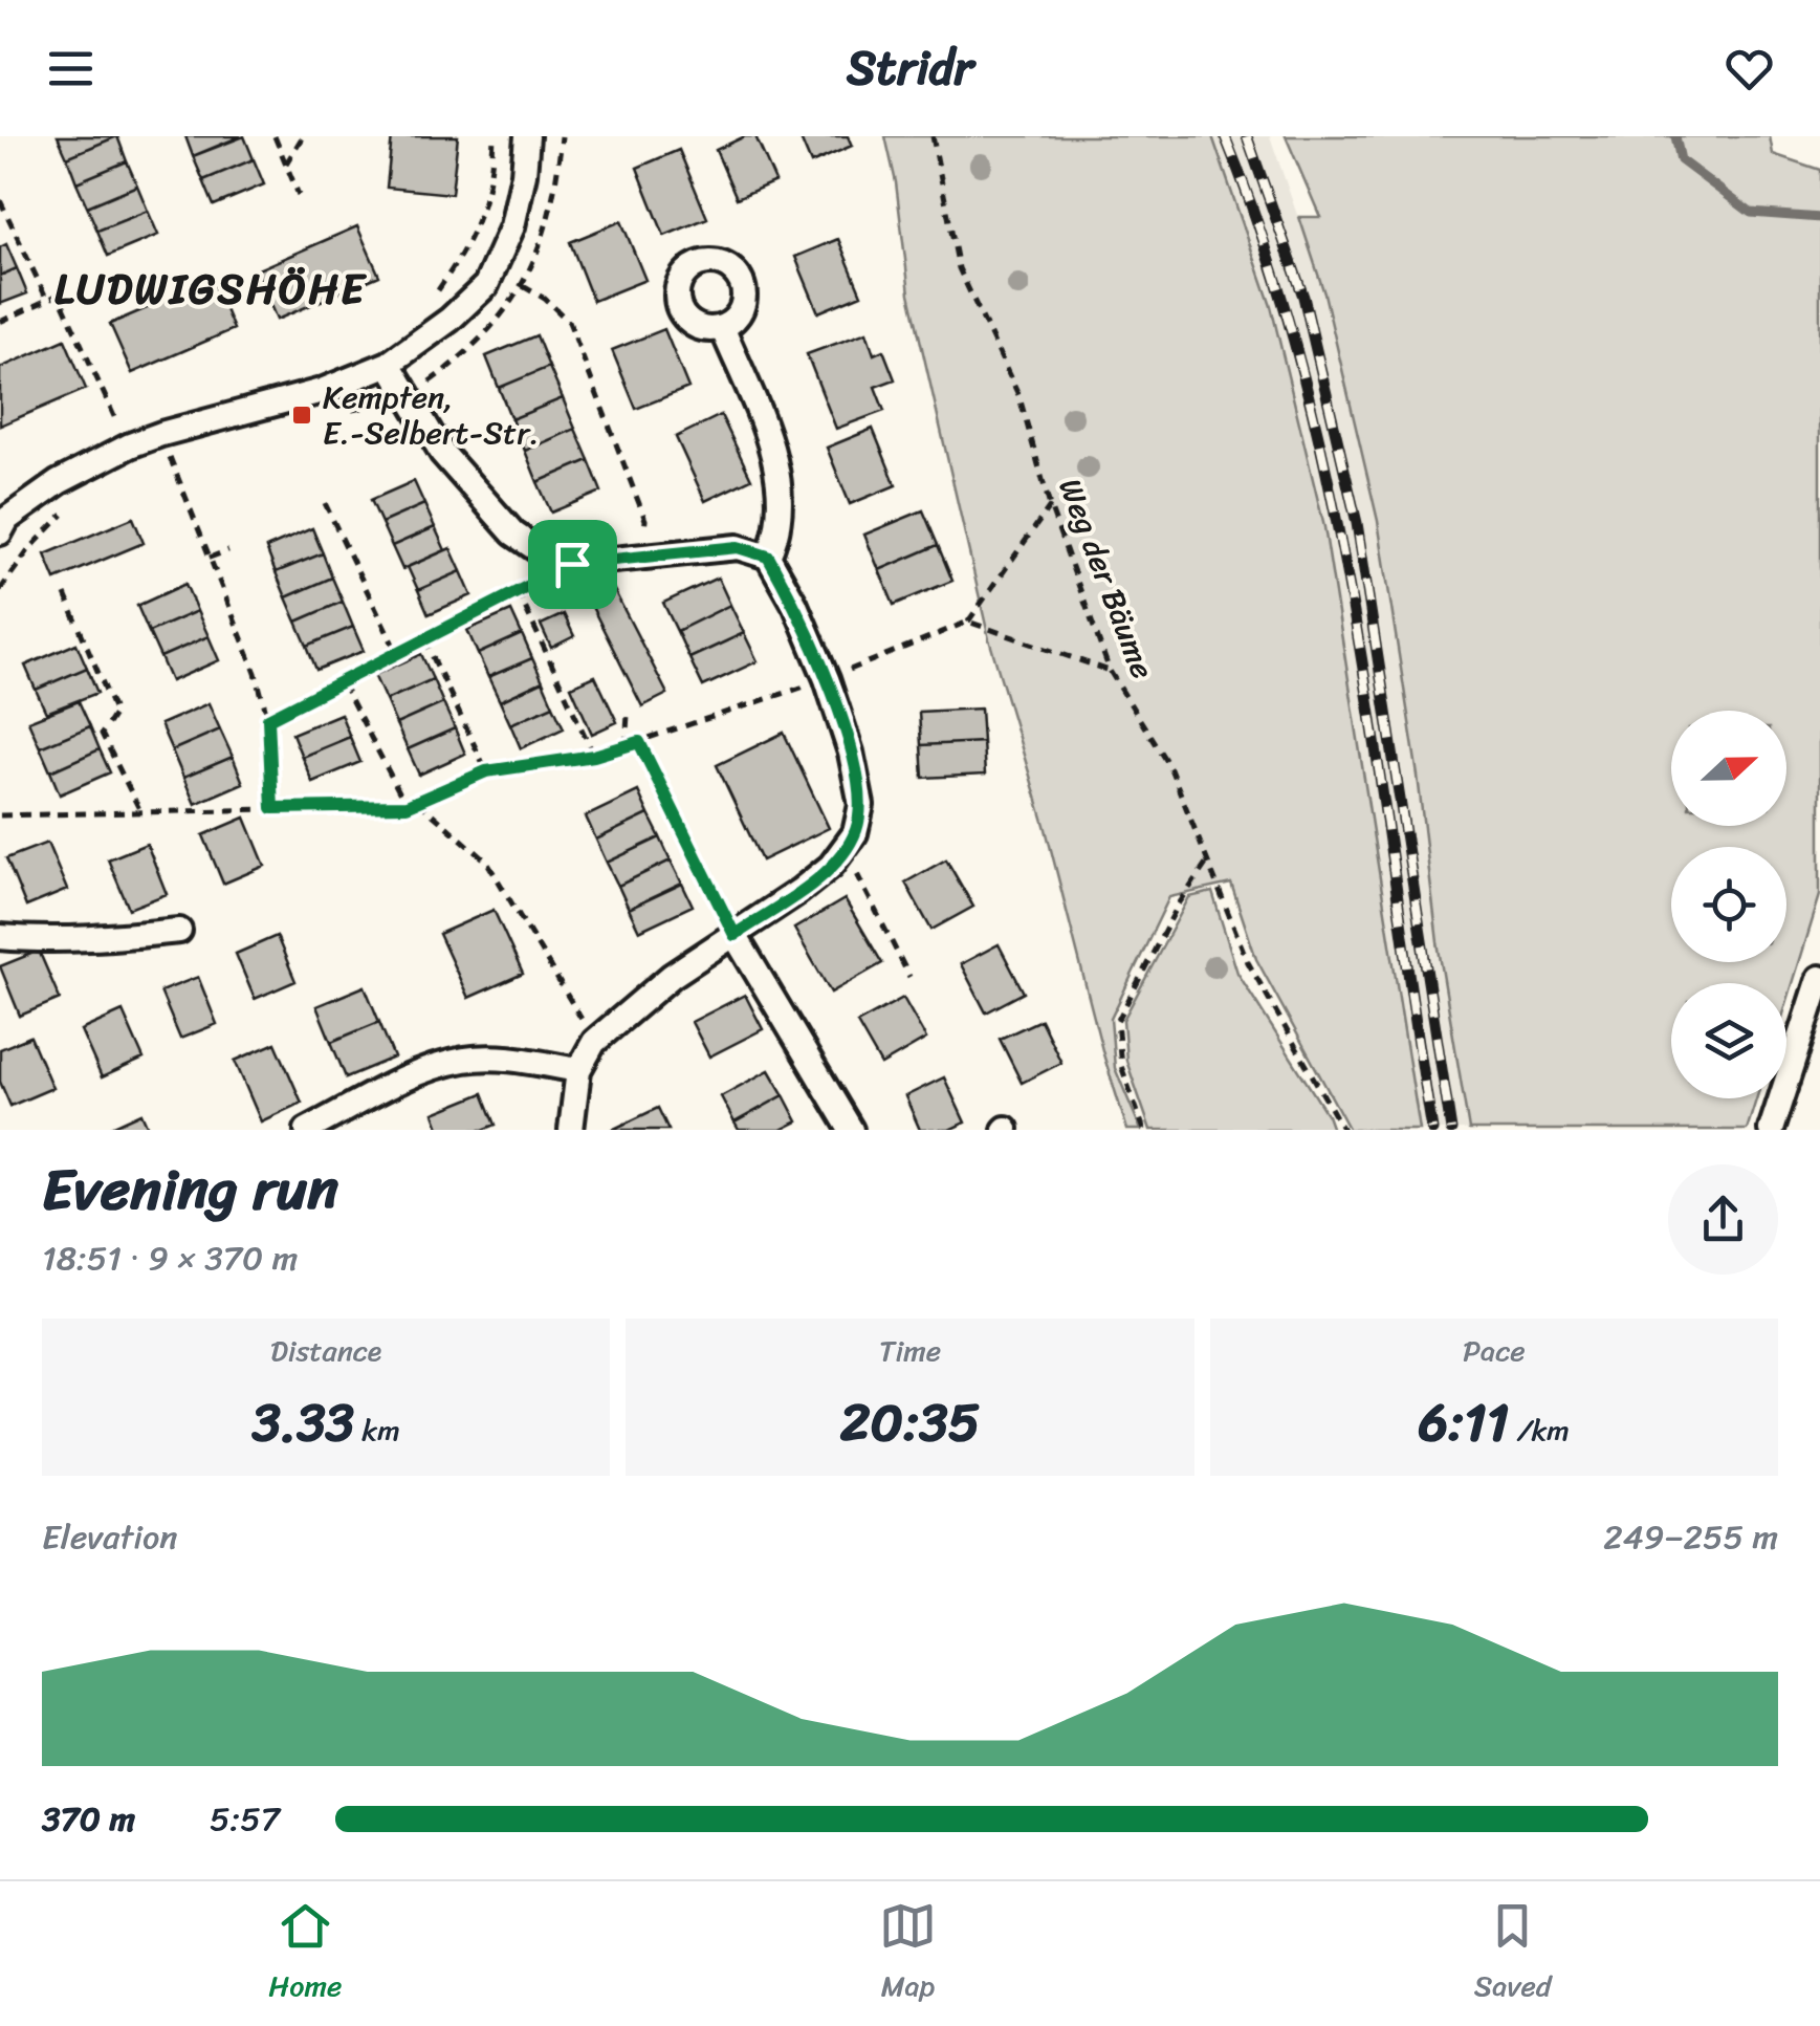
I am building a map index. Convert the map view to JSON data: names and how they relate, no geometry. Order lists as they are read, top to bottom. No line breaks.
{"streets":{"path":["Weg der Bäume"]},"districts":["LUDWIGSHÖHE"],"places":{"transit":["Kempten, E.-Selbert-Str."]},"north":"right","page":{"header":"Stridr","heading":["Evening run","18:51 · 9 × 370 m"],"stats":[["Distance","3.33 km"],["Time","20:35"],["Pace","6:11 /km"]],"chart":["Elevation","249–255 m"],"list":[{"name":"370 m","note":"5:57"}],"tabs":["Home","Map","Saved"]}}
